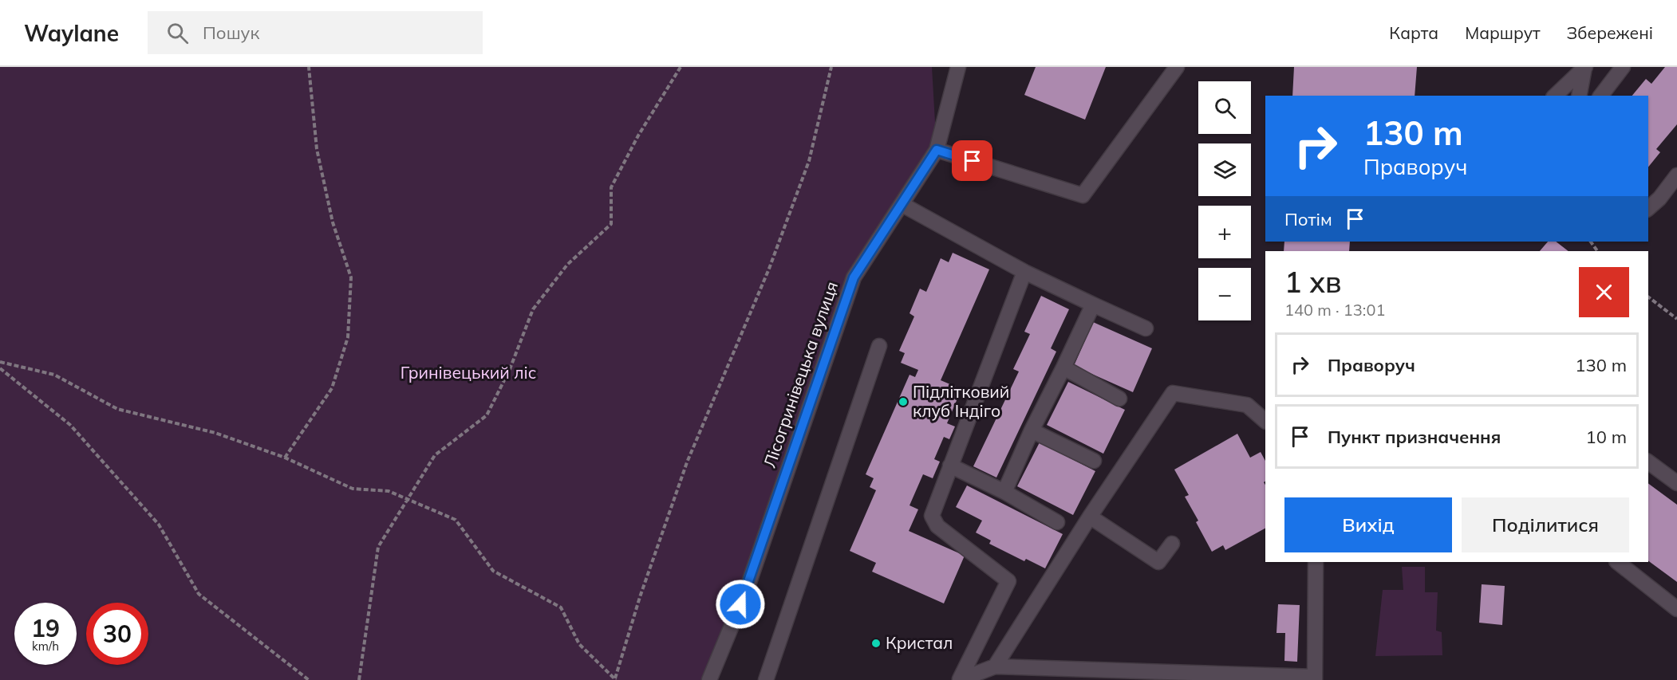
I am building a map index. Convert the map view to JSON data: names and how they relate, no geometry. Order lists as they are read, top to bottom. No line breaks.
{"streets":{"street":["Лісогринівецька вулиця"]},"parks":["Гринівецький ліс"],"places":["Підлітковий клуб Індіго","Кристал"],"page":{"header":"Waylane","search":"Пошук","nav":["Карта","Маршрут","Збережені"],"map_buttons":["+","−"],"turn":["130 m","Праворуч"],"then":"Потім","heading":["1 хв","140 m · 13:01"],"list":[{"name":"Праворуч","value":"130 m"},{"name":"Пункт призначення","value":"10 m"}],"buttons":["Вихід","Поділитися"],"speed":"19 km/h","limit":"30"}}
